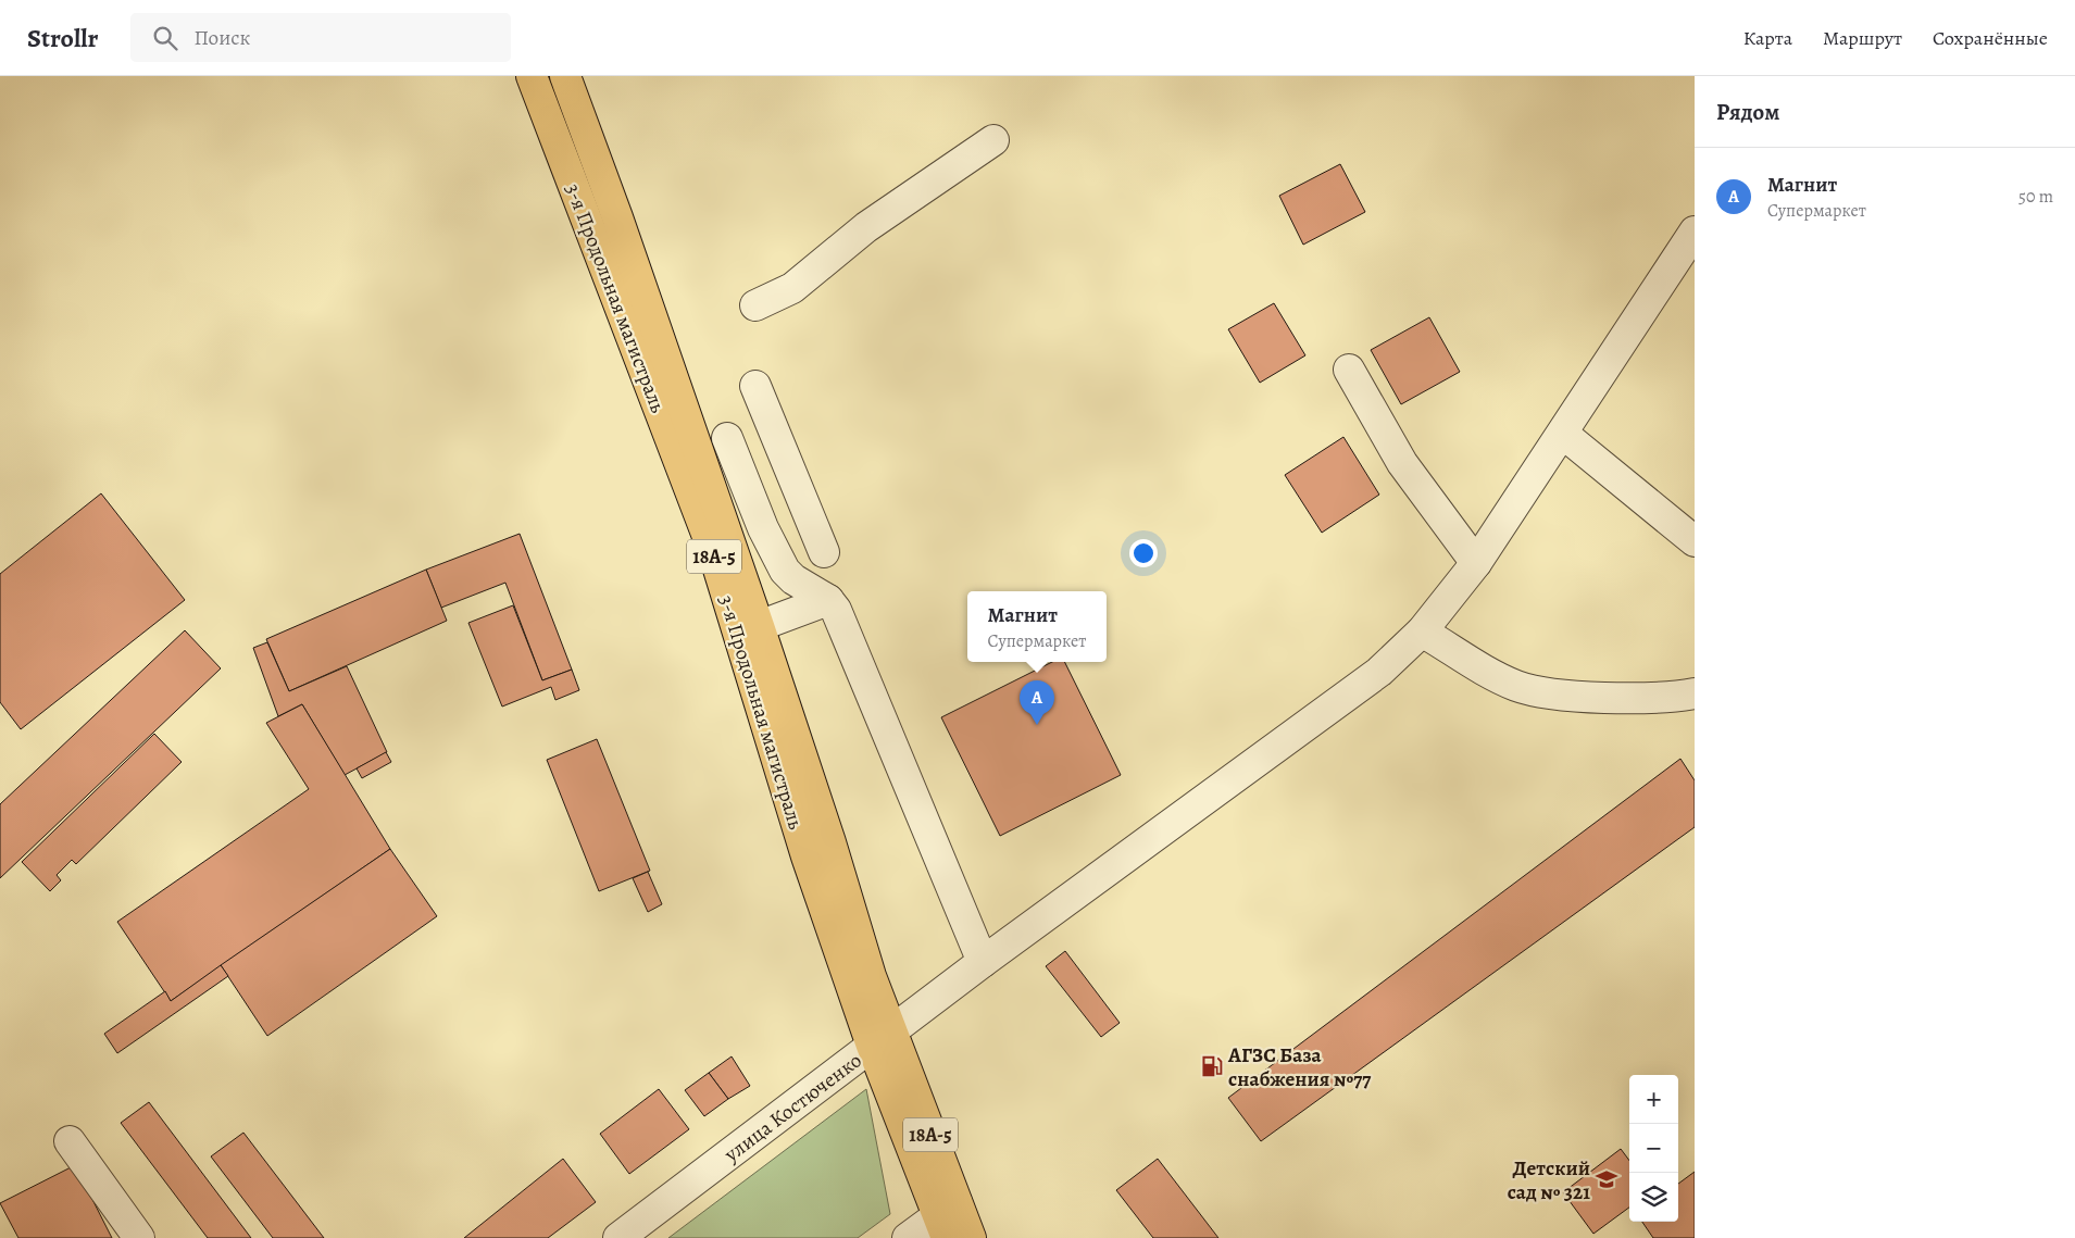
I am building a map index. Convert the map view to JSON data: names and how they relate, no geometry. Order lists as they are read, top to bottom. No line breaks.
{"streets":{"highway":["3-я Продольная магистраль","18А-5","улица Костюченко"]},"crossings":[["3-я Продольная магистраль","улица Костюченко"]],"places":{"fuel station":["АГЗС База снабжения №77"],"school or university":["Детский сад № 321"]},"page":{"header":"Strollr","search":"Поиск","nav":["Карта","Маршрут","Сохранённые"],"heading":"Рядом","list":[{"mark":"A","name":"Магнит","note":"Супермаркет","value":"50 m"}],"popup":["Магнит","Супермаркет"],"pins":"A","map_buttons":["+","−"]}}
